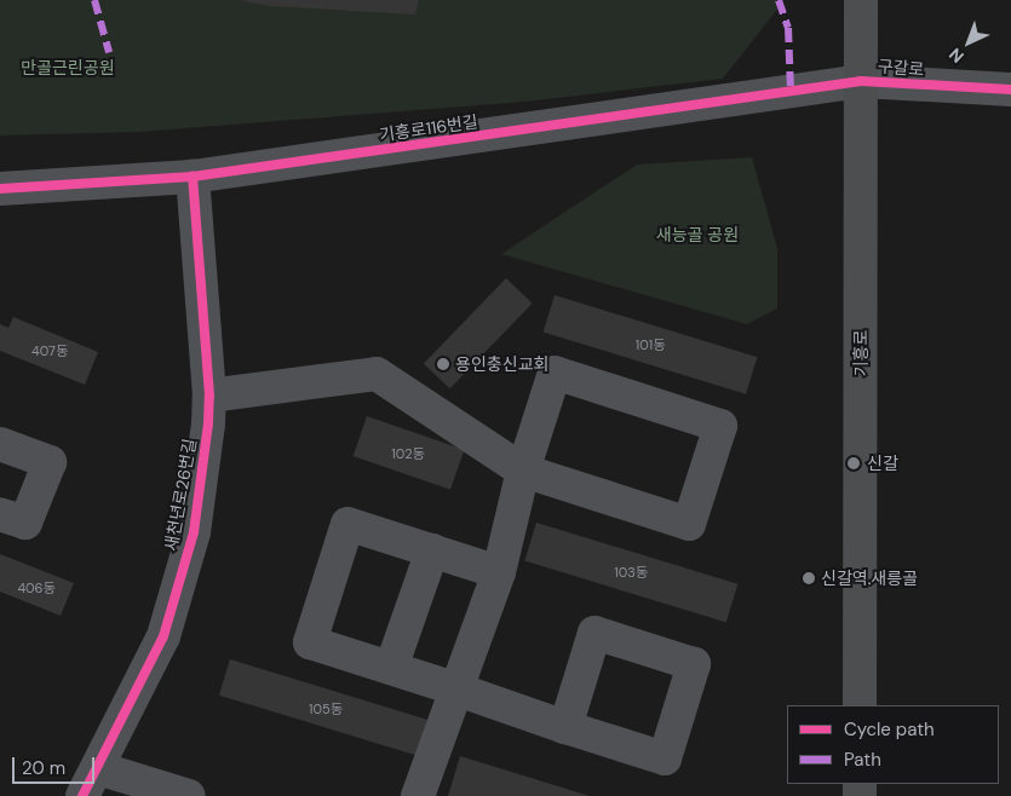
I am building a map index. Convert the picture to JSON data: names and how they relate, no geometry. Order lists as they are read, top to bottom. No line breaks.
{"streets":{"main road":["기흥로"],"street":["구갈로","기흥로116번길","새천년로26번길"]},"crossings":[["구갈로","기흥로116번길"],["구갈로","기흥로"],["기흥로116번길","기흥로"],["기흥로116번길","새천년로26번길"]],"parks":["만골근린공원","새능골 공원"],"places":["용인충신교회","신갈","신갈역.새릉골"],"house_numbers":["101동","407동","102동","103동","406동","105동"],"legend":["Cycle path","Path"],"scale_bar":"20 m","north":"bottom left"}
